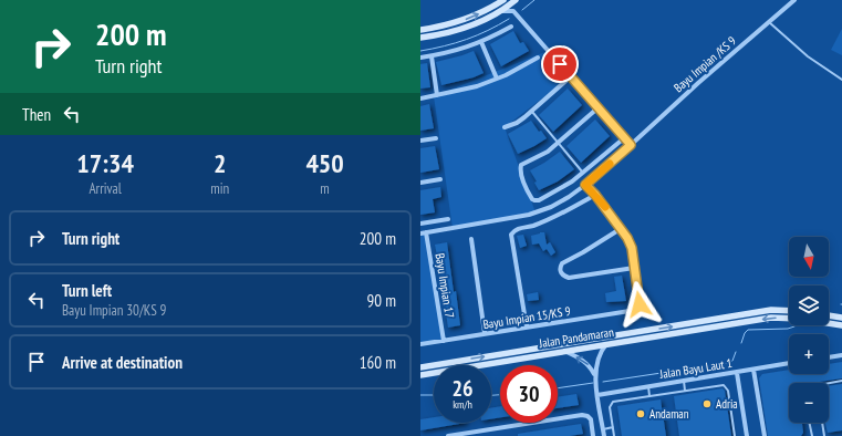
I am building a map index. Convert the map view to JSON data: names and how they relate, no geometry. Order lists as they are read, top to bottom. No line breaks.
{"streets":{"main road":["Jalan Pandamaran"],"street":["Bayu Impian /KS 9","Bayu Impian 17","Bayu Impian 15/KS 9","Jalan Bayu Laut 1"]},"crossings":[["Bayu Impian /KS 9","Bayu Impian 17"],["Bayu Impian 17","Bayu Impian 15/KS 9"]],"places":["Adria","Andaman"],"north":"bottom","page":{"turn":["200 m","Turn right"],"then":"Then","eta":["17:34","Arrival","2","min","450","m"],"list":[{"name":"Turn right","value":"200 m"},{"name":"Turn left","note":"Bayu Impian 30/KS 9","value":"90 m"},{"name":"Arrive at destination","value":"160 m"}],"map_buttons":["+","−"],"speed":"26 km/h","limit":"30"}}
